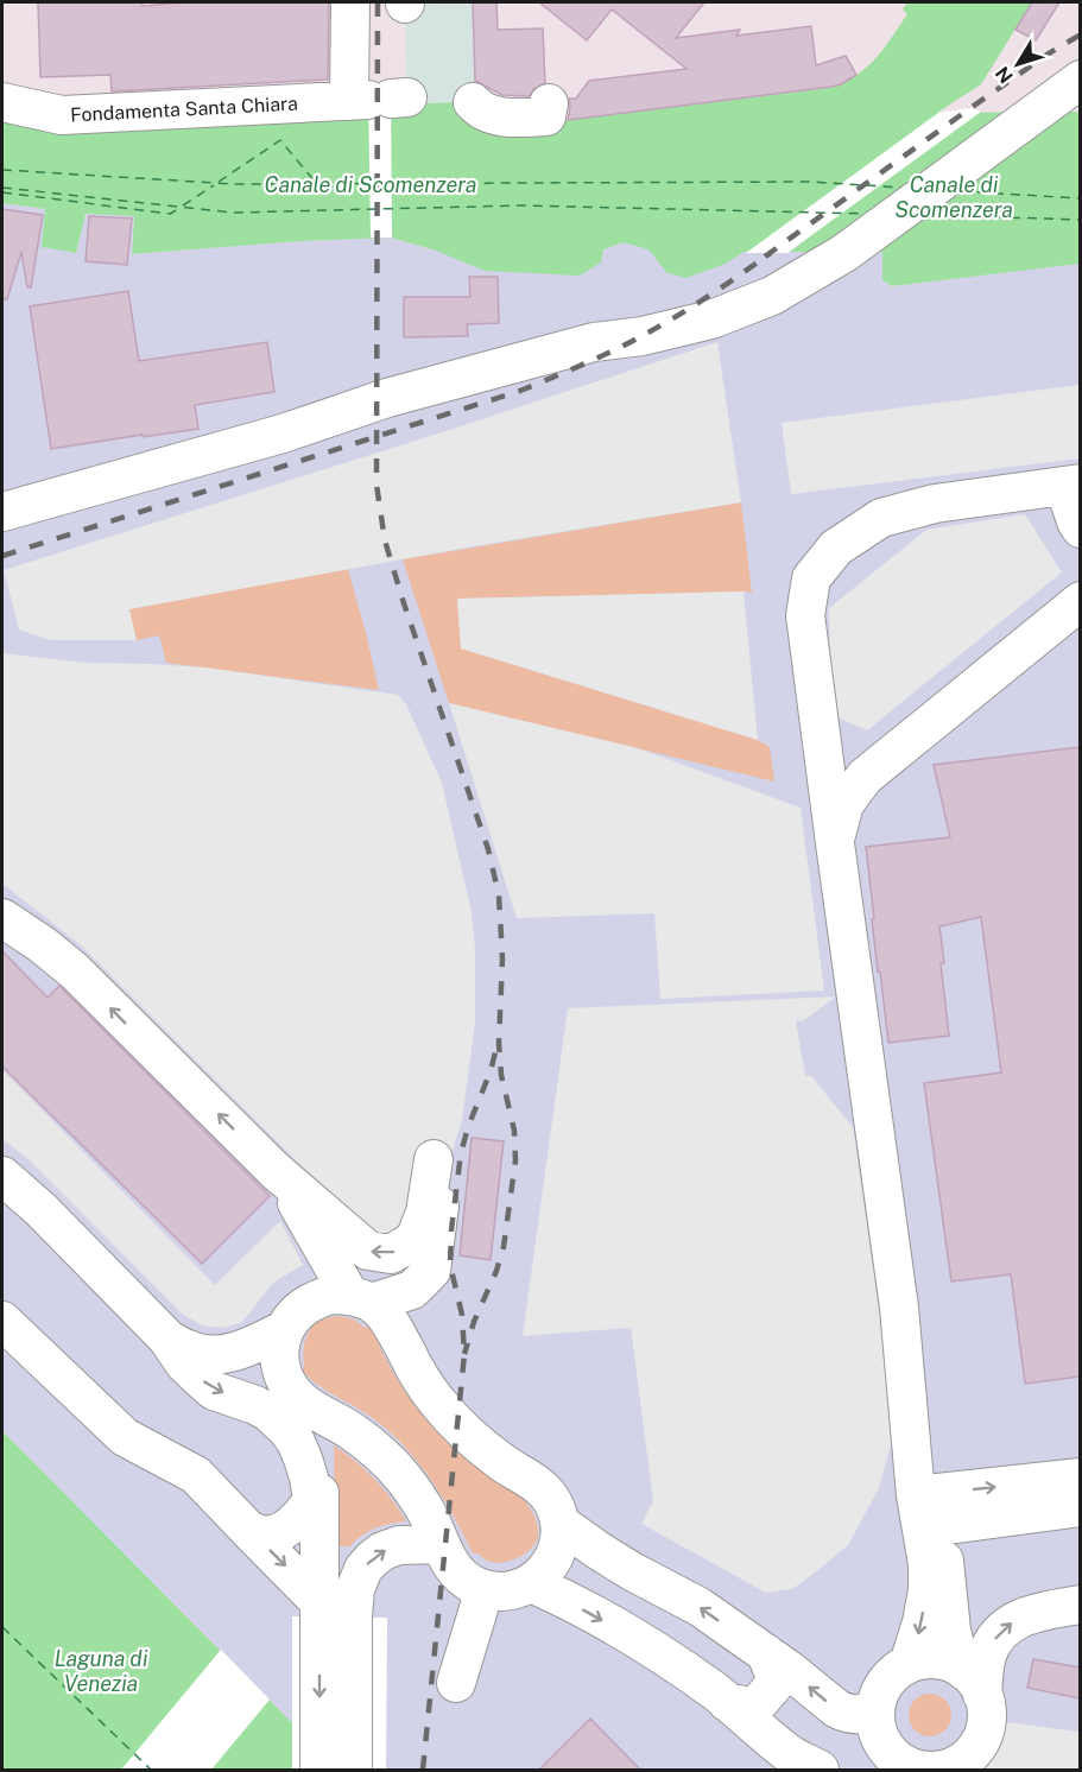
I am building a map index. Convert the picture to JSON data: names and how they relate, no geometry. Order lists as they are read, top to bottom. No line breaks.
{"streets":{"street":["Fondamenta Santa Chiara"]},"water":["Canale di Scomenzera","Laguna di Venezia"],"north":"bottom left"}
